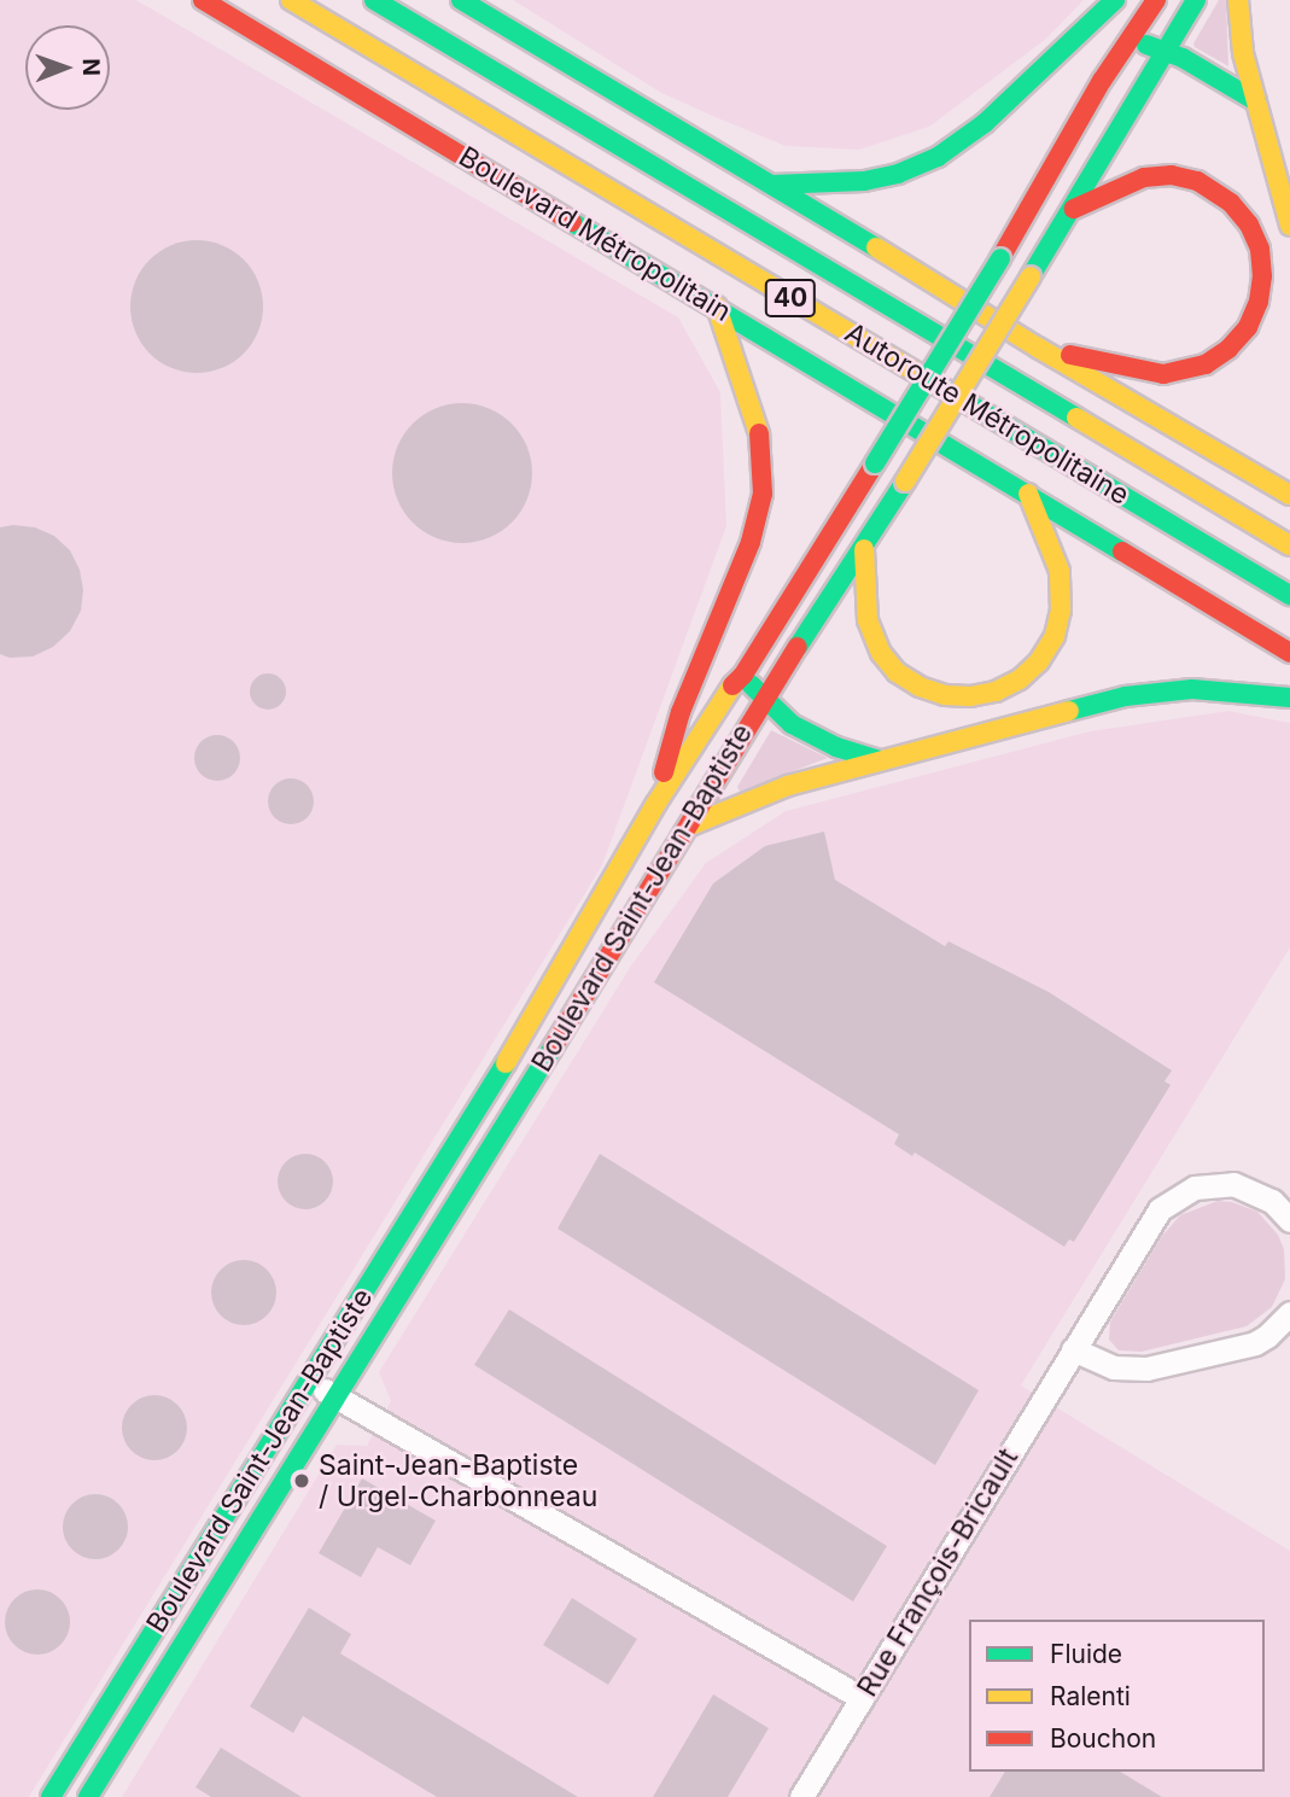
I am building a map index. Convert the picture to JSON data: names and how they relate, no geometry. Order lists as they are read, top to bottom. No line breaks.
{"streets":{"main road":["Boulevard Métropolitain","40","Autoroute Métropolitaine","Boulevard Saint-Jean-Baptiste"],"street":["Rue François-Bricault"]},"places":["Saint-Jean-Baptiste / Urgel-Charbonneau"],"legend":["Fluide","Ralenti","Bouchon"],"north":"right"}
